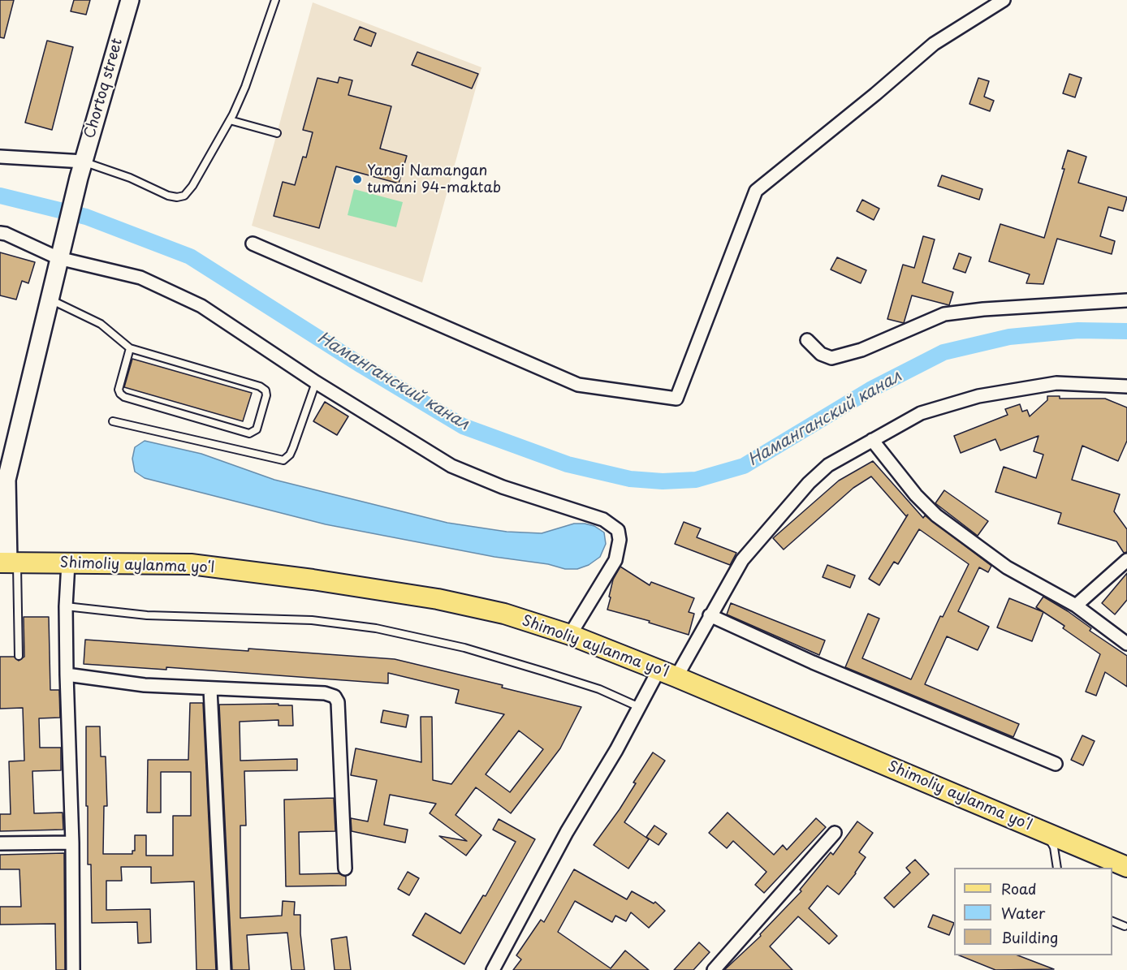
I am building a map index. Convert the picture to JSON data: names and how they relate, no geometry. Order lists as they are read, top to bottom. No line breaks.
{"streets":{"main road":["Chortoq street","Shimoliy aylanma yoʻl"]},"crossings":[["Chortoq street","Shimoliy aylanma yoʻl"]],"water":["Наманганский канал"],"places":["Yangi Namangan tumani 94-maktab"],"legend":["Road","Water","Building"]}
